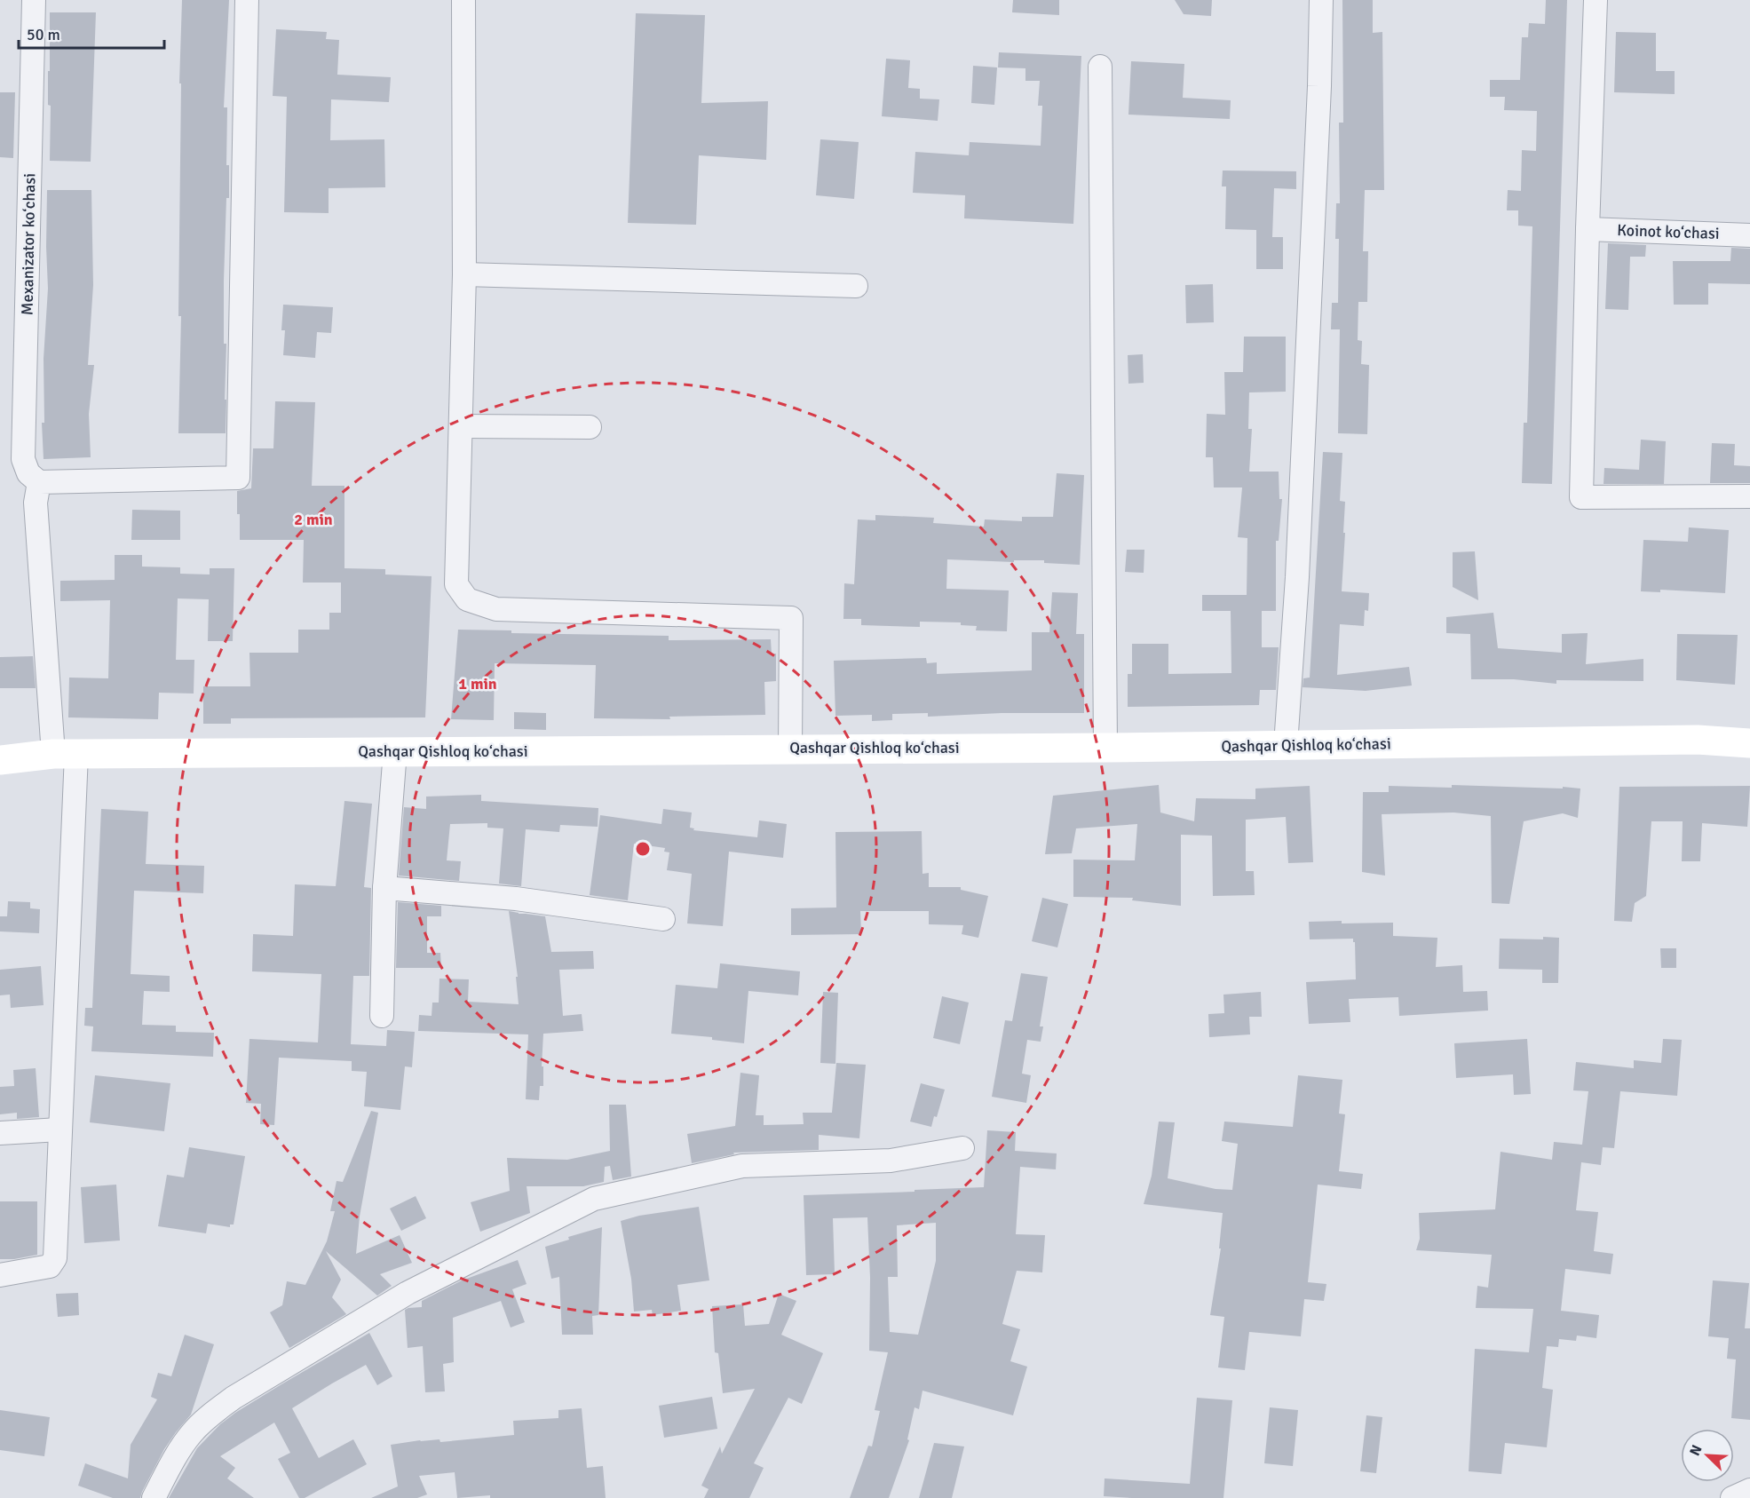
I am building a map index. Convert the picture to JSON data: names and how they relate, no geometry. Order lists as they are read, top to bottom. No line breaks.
{"streets":{"main road":["Qashqar Qishloq koʻchasi"],"street":["Koinot koʻchasi","Mexanizator koʻchasi"]},"scale_bar":"50 m","north":"top left","rings":["2 min","1 min"]}
